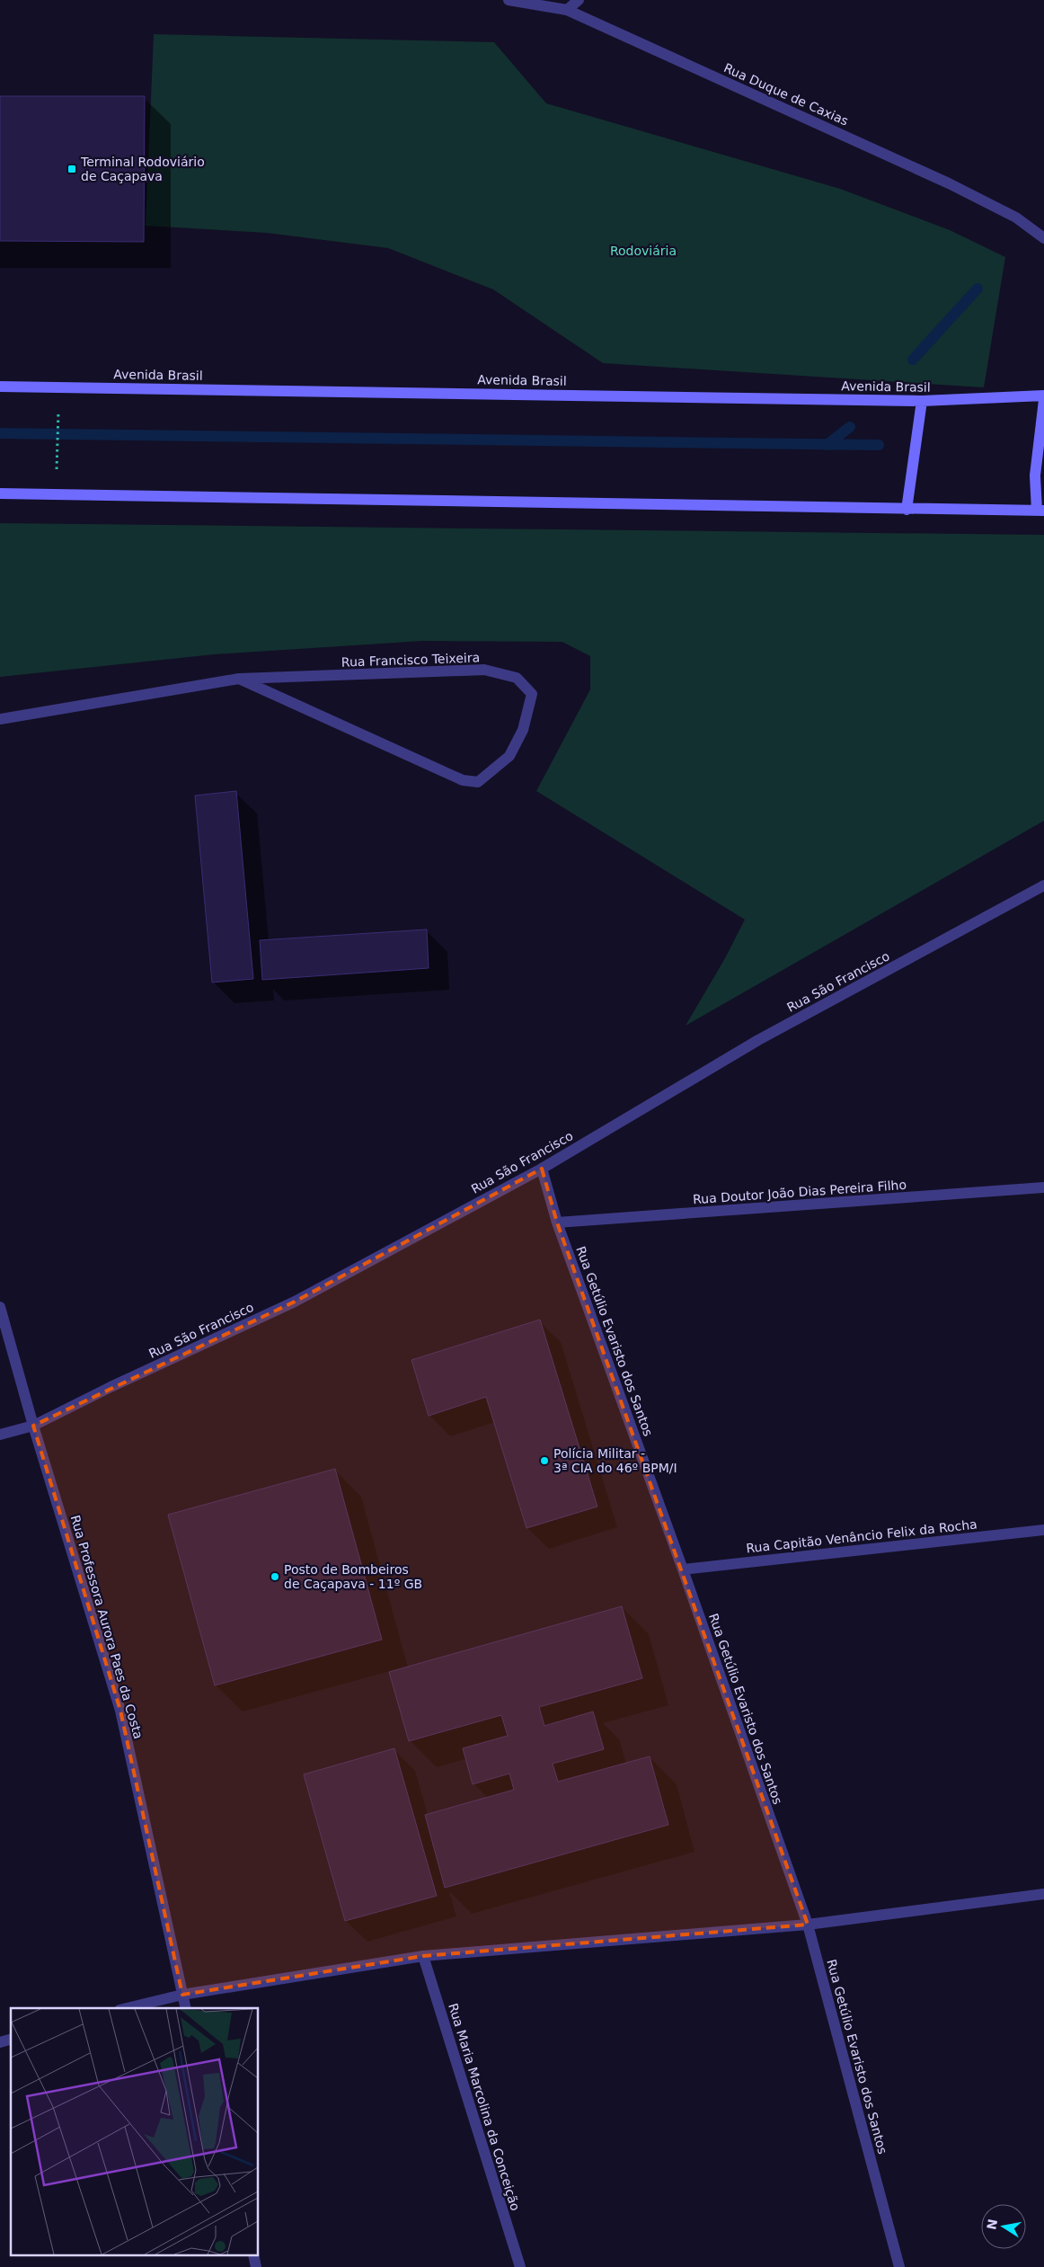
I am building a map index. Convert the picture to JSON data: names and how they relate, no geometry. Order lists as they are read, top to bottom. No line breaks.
{"streets":{"main road":["Avenida Brasil"],"street":["Rua Duque de Caxias","Rua Francisco Teixeira","Rua São Francisco","Rua Doutor João Dias Pereira Filho","Rua Getúlio Evaristo dos Santos","Rua Capitão Venâncio Felix da Rocha","Rua Professora Aurora Paes da Costa","Rua Maria Marcolina da Conceição"]},"crossings":[["Rua São Francisco","Rua Getúlio Evaristo dos Santos"],["Rua São Francisco","Rua Professora Aurora Paes da Costa"],["Rua Doutor João Dias Pereira Filho","Rua Getúlio Evaristo dos Santos"],["Rua Getúlio Evaristo dos Santos","Rua Capitão Venâncio Felix da Rocha"]],"parks":["Rodoviária"],"places":{"transit":["Terminal Rodoviário de Caçapava"],"other":["Polícia Militar - 3ª CIA do 46º BPM/I","Posto de Bombeiros de Caçapava - 11º GB"]},"north":"left"}
